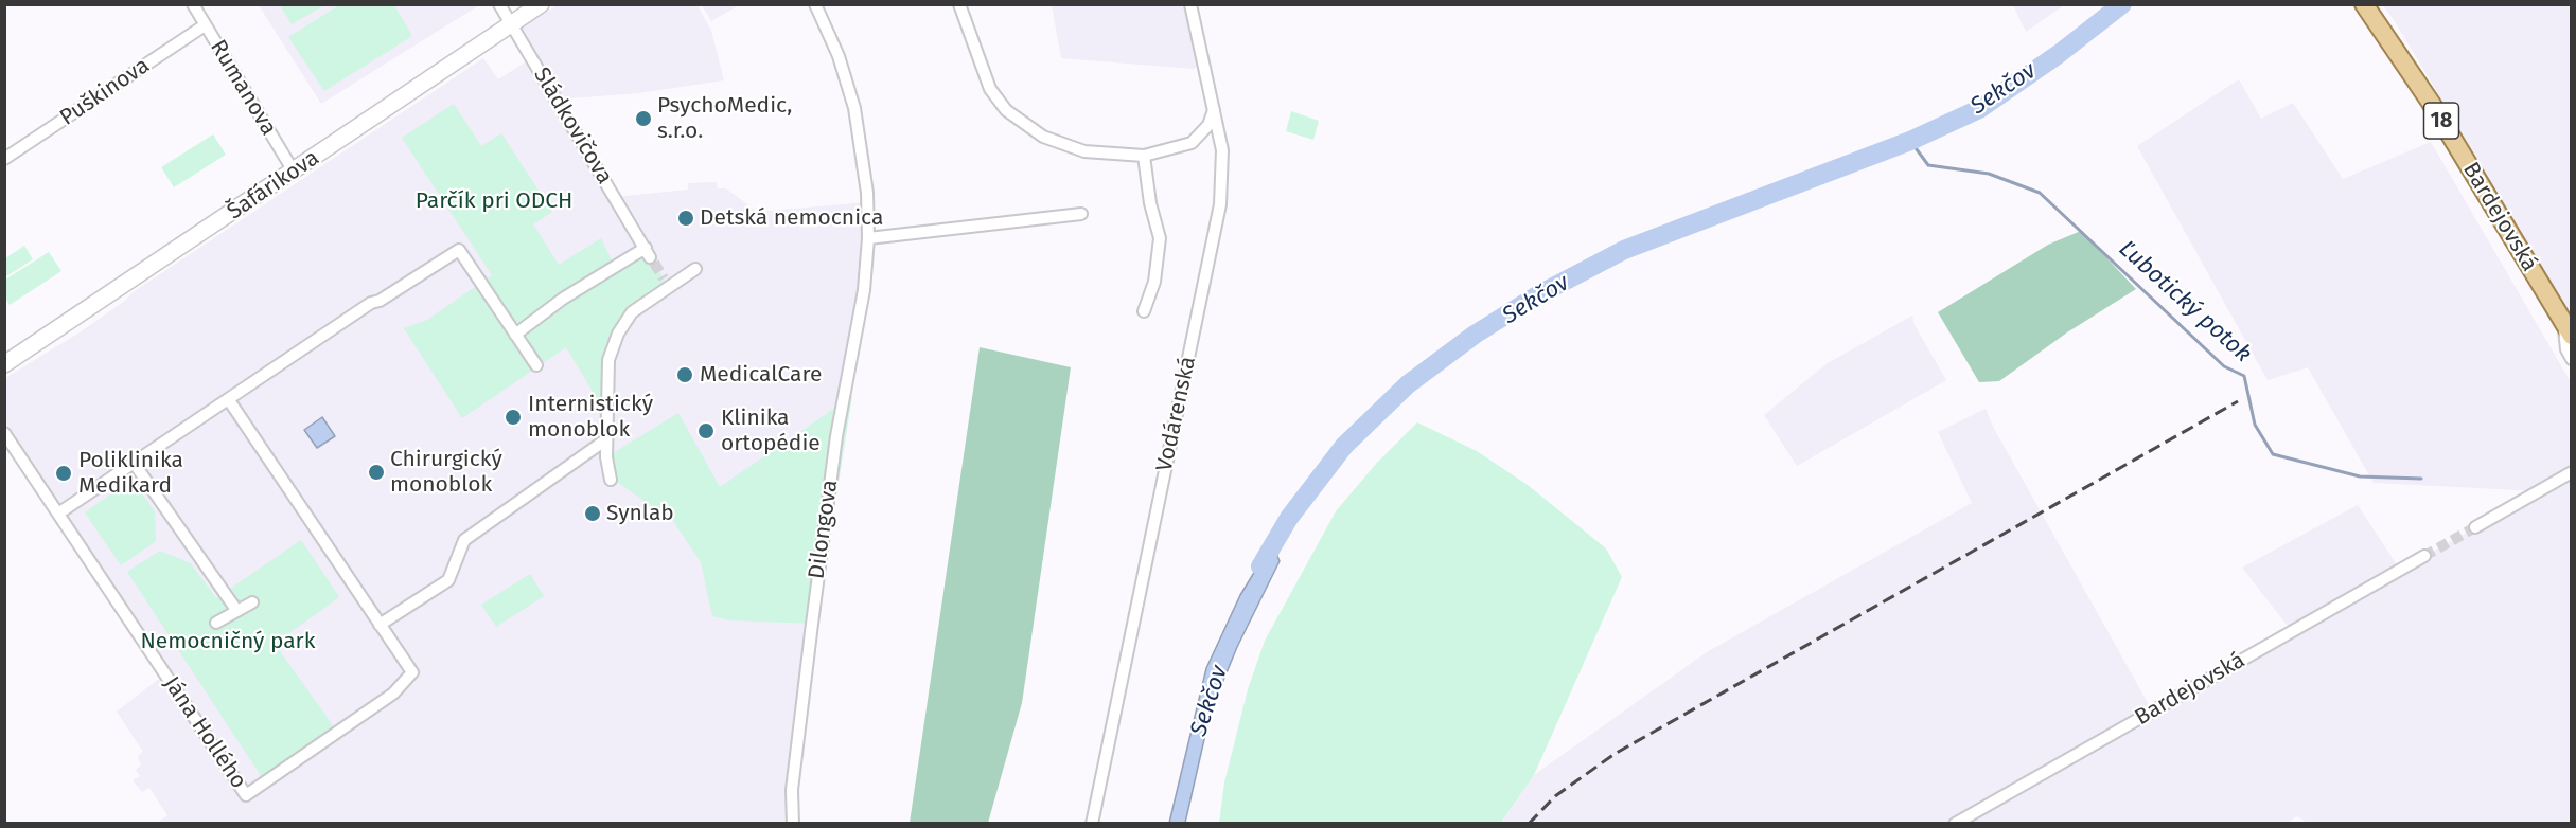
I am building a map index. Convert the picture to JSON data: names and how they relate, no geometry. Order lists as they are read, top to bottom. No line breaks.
{"streets":{"main road":["18","Bardejovská"],"street":["Rumanova","Puškinova","Sládkovičova","Šafárikova","Vodárenská","Dilongova","Jána Hollého"]},"crossings":[["Rumanova","Puškinova"],["Rumanova","Šafárikova"],["Sládkovičova","Šafárikova"]],"water":["Sekčov","Ľubotický potok"],"parks":["Parčík pri ODCH","Nemocničný park"],"places":["PsychoMedic, s.r.o.","Detská nemocnica","MedicalCare","Internistický monoblok","Klinika ortopédie","Chirurgický monoblok","Poliklinika Medikard","Synlab"]}
